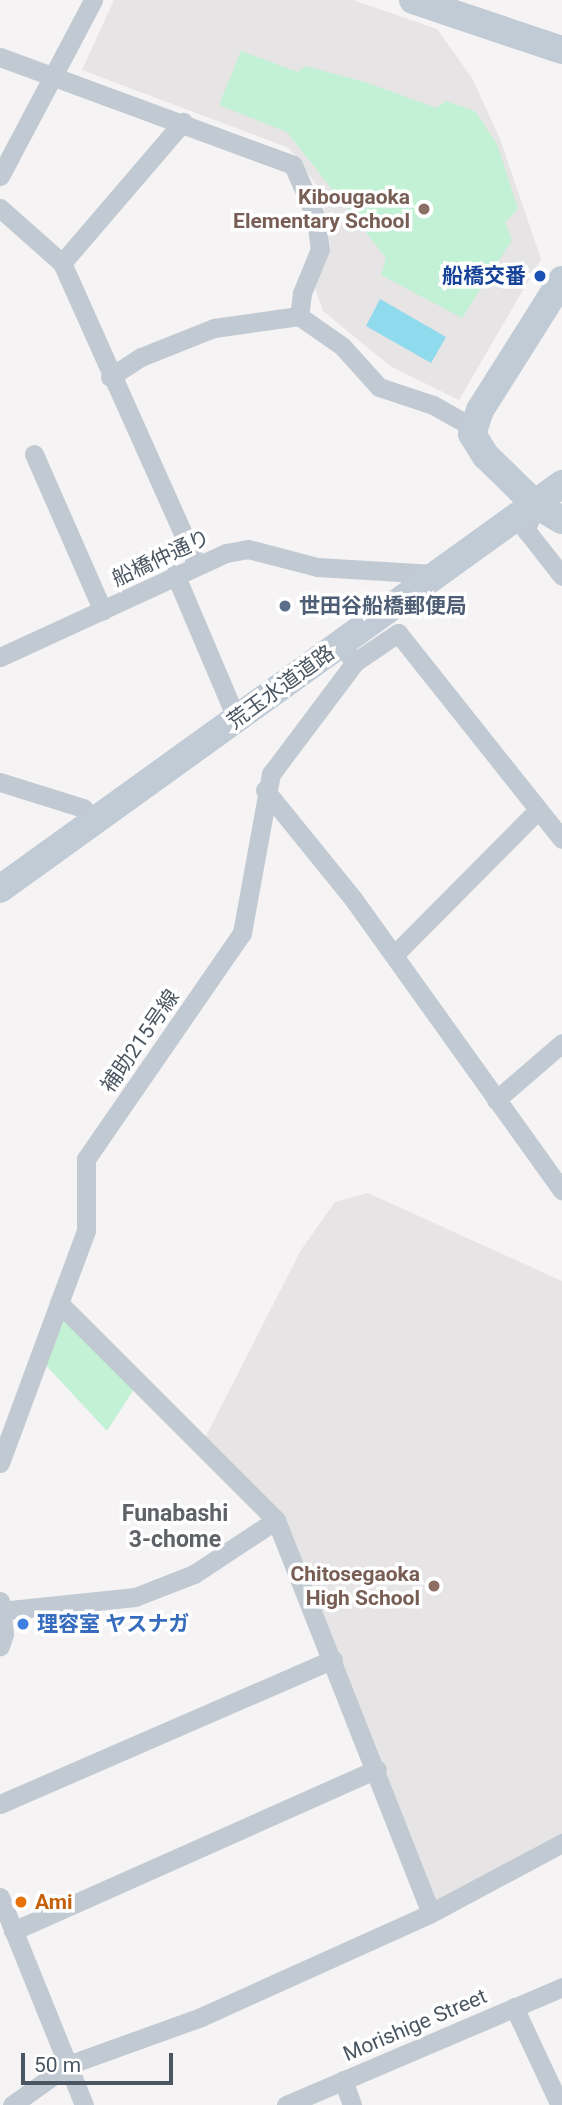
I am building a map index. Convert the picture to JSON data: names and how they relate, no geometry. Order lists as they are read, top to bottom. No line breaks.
{"streets":{"main road":["荒玉水道道路"],"street":["船橋仲通り","補助215号線","Morishige Street"]},"crossings":[["船橋仲通り","荒玉水道道路"],["荒玉水道道路","補助215号線"]],"districts":["Funabashi 3-chome"],"places":["Kibougaoka Elementary School","船橋交番","世田谷船橋郵便局","Chitosegaoka High School","理容室 ヤスナガ","Ami"],"scale_bar":"50 m"}
